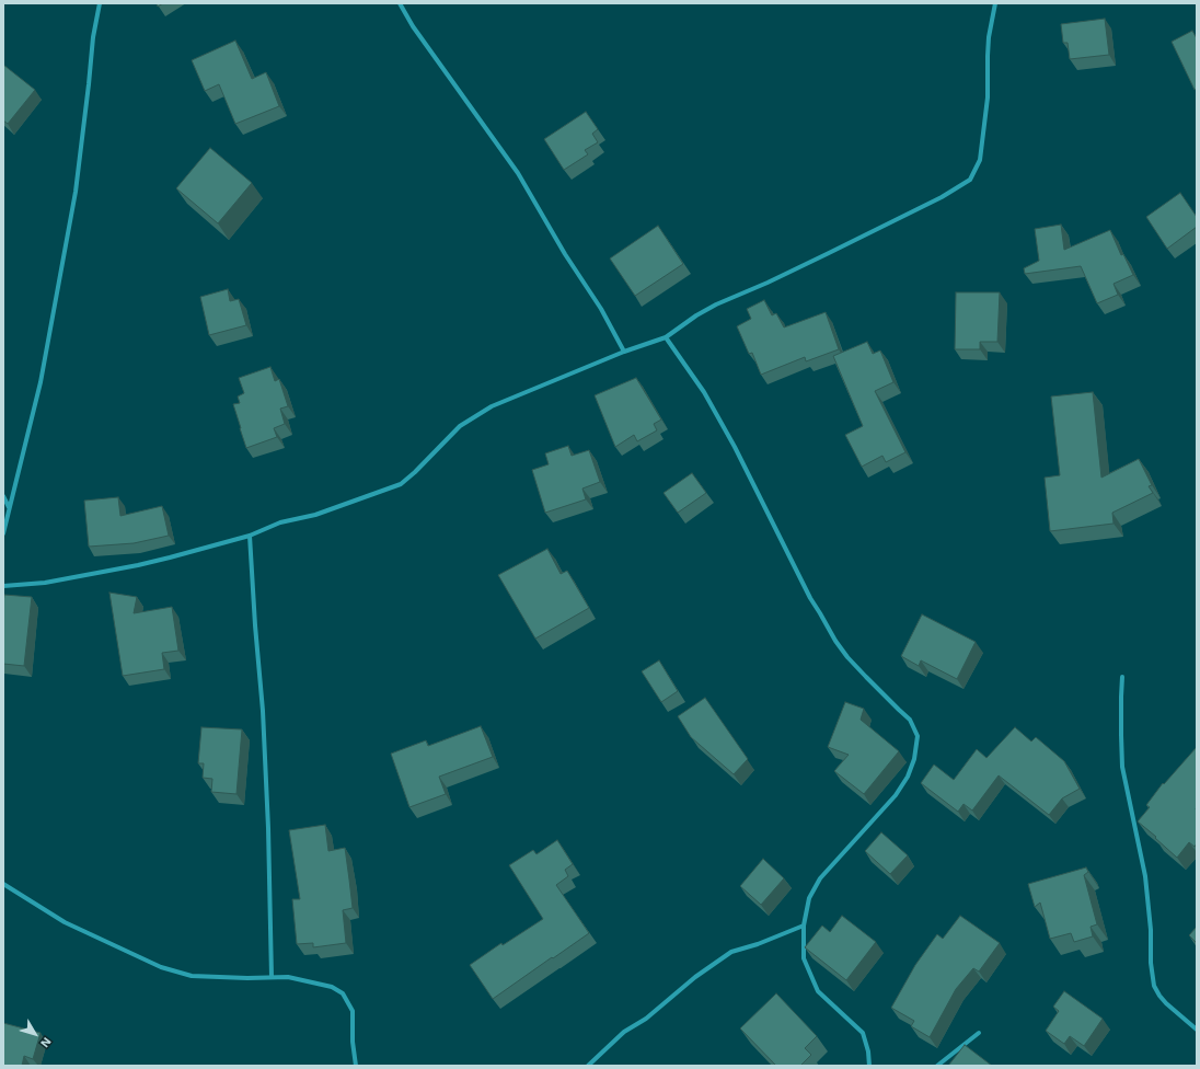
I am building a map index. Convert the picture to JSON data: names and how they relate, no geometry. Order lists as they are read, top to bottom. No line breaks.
{"north":"bottom right"}
